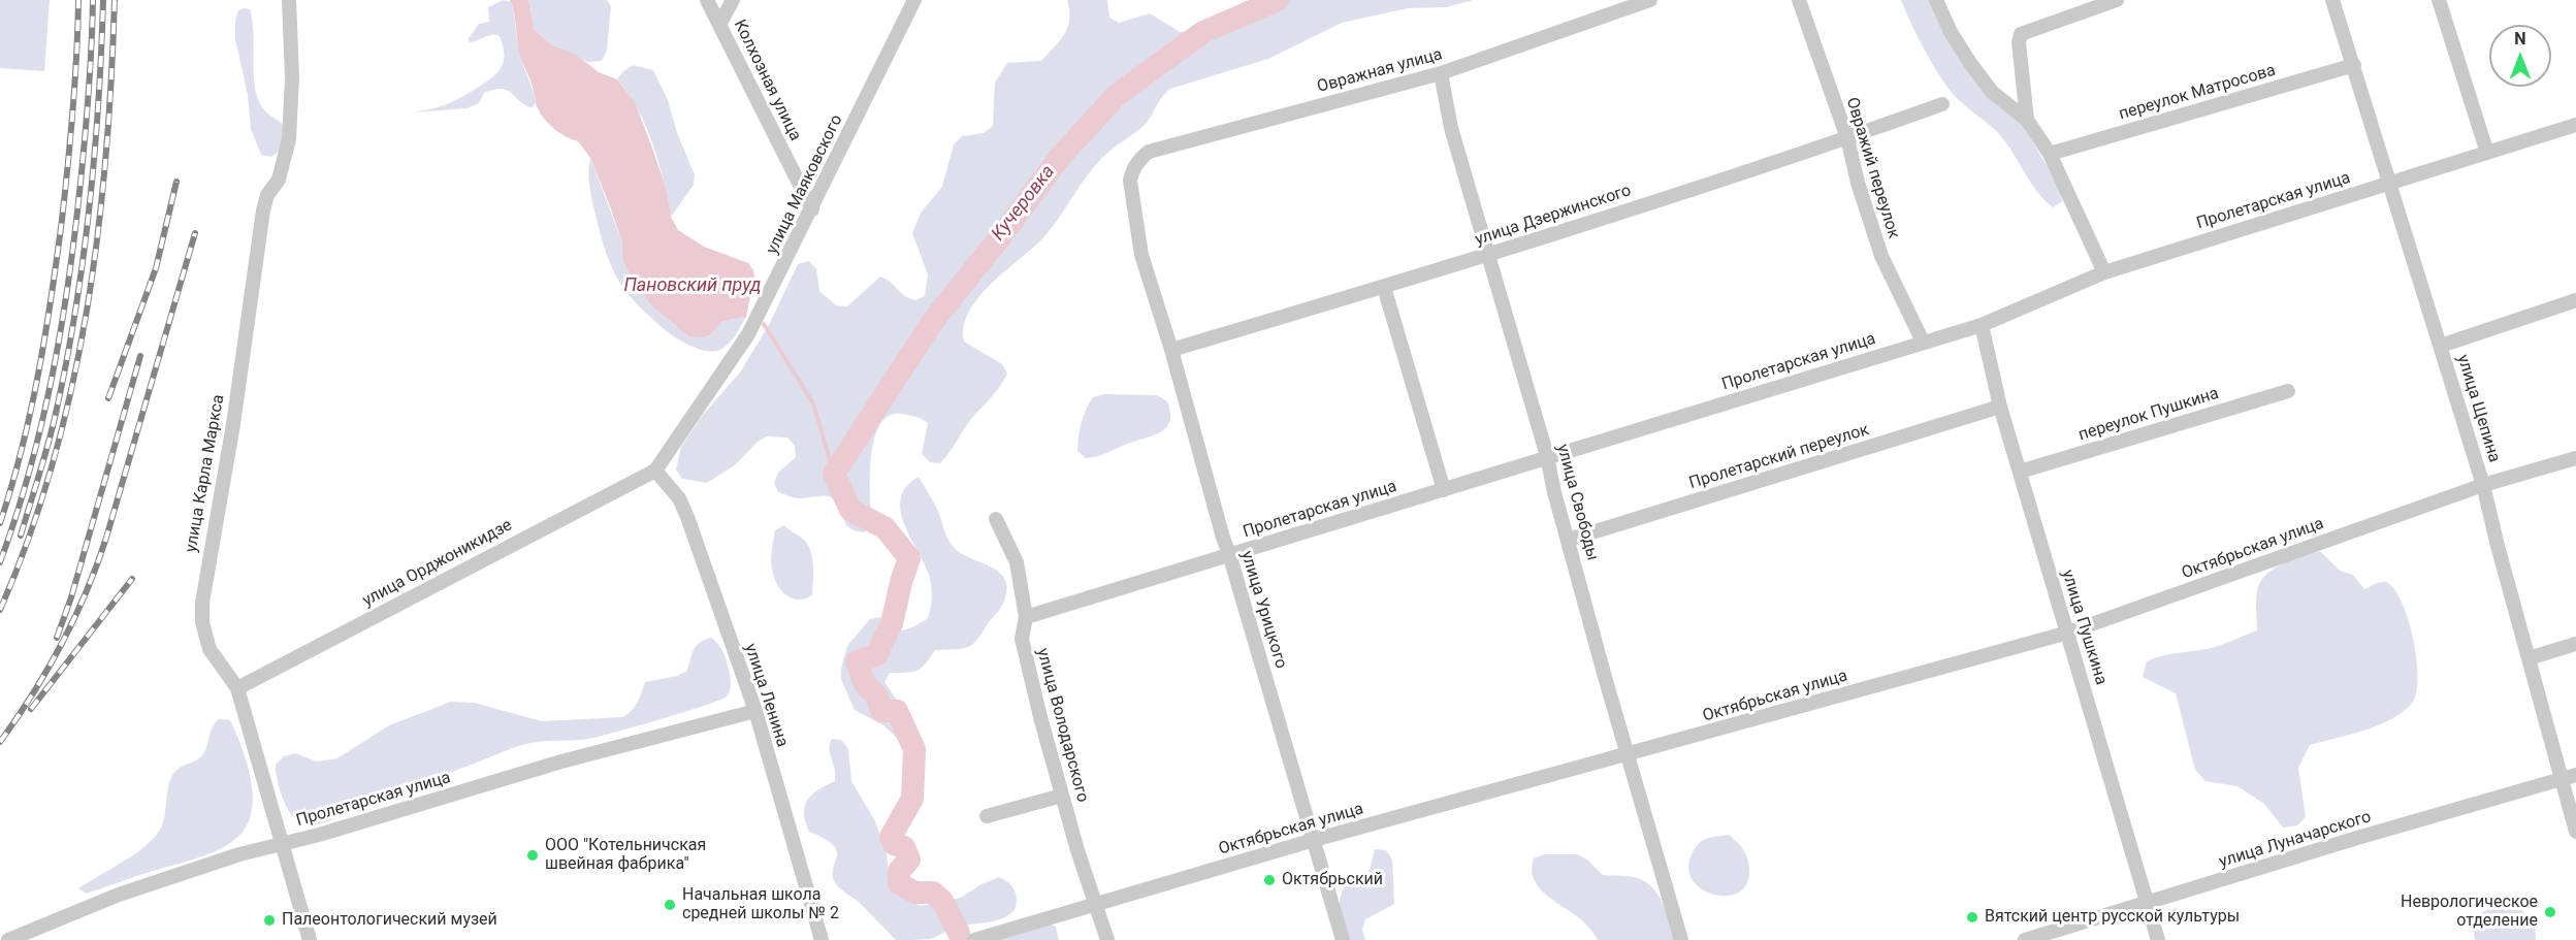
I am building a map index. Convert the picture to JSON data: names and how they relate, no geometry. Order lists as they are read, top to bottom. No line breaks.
{"streets":{"street":["Овражная улица","Колхозная улица","переулок Матросова","Овражий переулок","улица Маяковского","Пролетарская улица","улица Дзержинского","улица Щепина","переулок Пушкина","Пролетарский переулок","улица Карла Маркса","улица Свободы","Октябрьская улица","улица Орджоникидзе","улица Урицкого","улица Пушкина","улица Ленина","улица Володарского","улица Луначарского"]},"crossings":[["Овражная улица","улица Свободы"],["Овражная улица","улица Урицкого"],["Колхозная улица","улица Маяковского"],["переулок Матросова","улица Щепина"],["Овражий переулок","Пролетарская улица"],["Овражий переулок","улица Дзержинского"],["улица Маяковского","улица Орджоникидзе"],["улица Маяковского","улица Ленина"],["Пролетарская улица","улица Щепина"],["Пролетарская улица","улица Карла Маркса"],["Пролетарская улица","улица Свободы"],["Пролетарская улица","улица Урицкого"],["Пролетарская улица","улица Пушкина"],["Пролетарская улица","улица Ленина"],["Пролетарская улица","улица Володарского"],["улица Дзержинского","улица Свободы"],["улица Дзержинского","улица Урицкого"],["улица Щепина","Октябрьская улица"],["улица Щепина","улица Луначарского"],["переулок Пушкина","улица Пушкина"],["Пролетарский переулок","улица Свободы"],["Пролетарский переулок","улица Пушкина"],["улица Карла Маркса","улица Орджоникидзе"],["улица Свободы","Октябрьская улица"],["Октябрьская улица","улица Урицкого"],["Октябрьская улица","улица Пушкина"],["Октябрьская улица","улица Володарского"],["улица Орджоникидзе","улица Ленина"],["улица Пушкина","улица Луначарского"]],"water":["Кучеровка","Пановский пруд"],"places":["ООО \"Котельничская швейная фабрика\"","Октябрьский","Начальная школа средней школы № 2","Неврологическое отделение","Вятский центр русской культуры","Палеонтологический музей"],"north":"top"}
